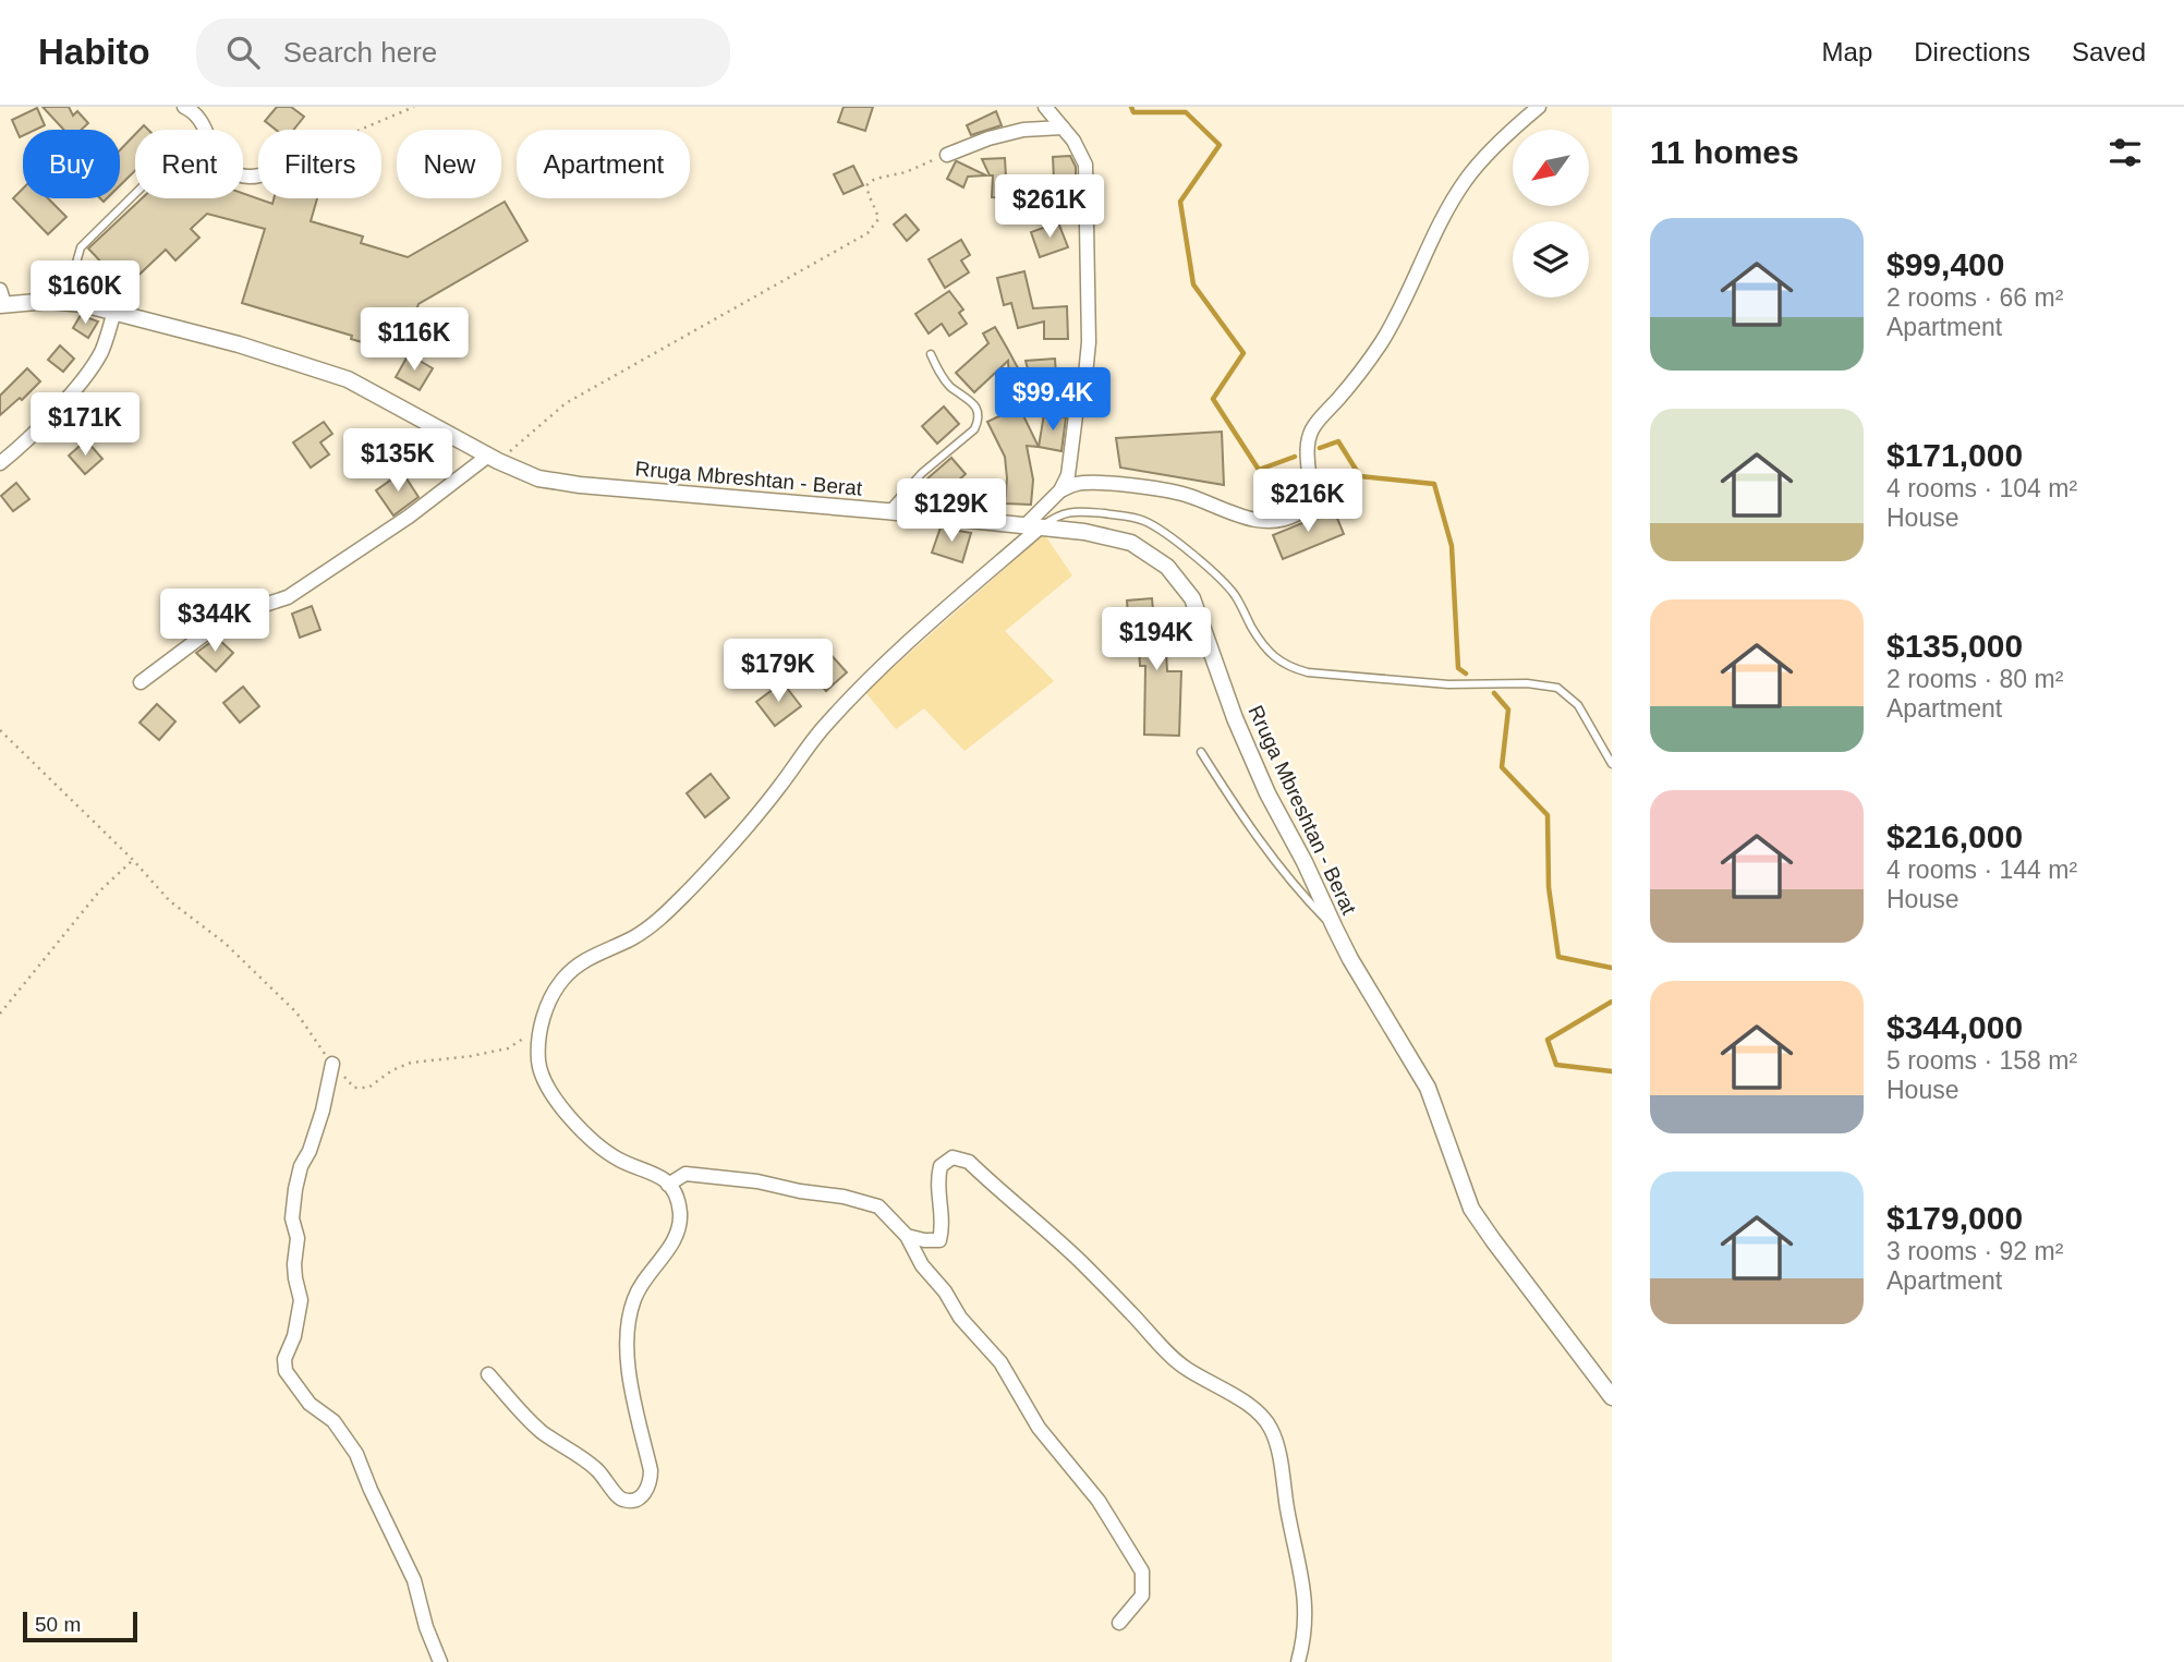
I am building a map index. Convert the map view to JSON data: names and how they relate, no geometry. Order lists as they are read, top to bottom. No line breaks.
{"streets":{"street":["Rruga Mbreshtan - Berat"]},"scale_bar":"50 m","north":"bottom left","page":{"header":"Habito","search":"Search here","nav":["Map","Directions","Saved"],"heading":"11 homes","chip":["Buy","Rent","Filters","New","Apartment"],"price":["$261K","$160K","$116K","$99.4K","$171K","$135K","$216K","$129K","$344K","$194K","$179K"],"list":[{"name":"$99,400","note":"2 rooms · 66 m² · Apartment"},{"name":"$171,000","note":"4 rooms · 104 m² · House"},{"name":"$135,000","note":"2 rooms · 80 m² · Apartment"},{"name":"$216,000","note":"4 rooms · 144 m² · House"},{"name":"$344,000","note":"5 rooms · 158 m² · House"},{"name":"$179,000","note":"3 rooms · 92 m² · Apartment"}],"scale":"50 m"}}
